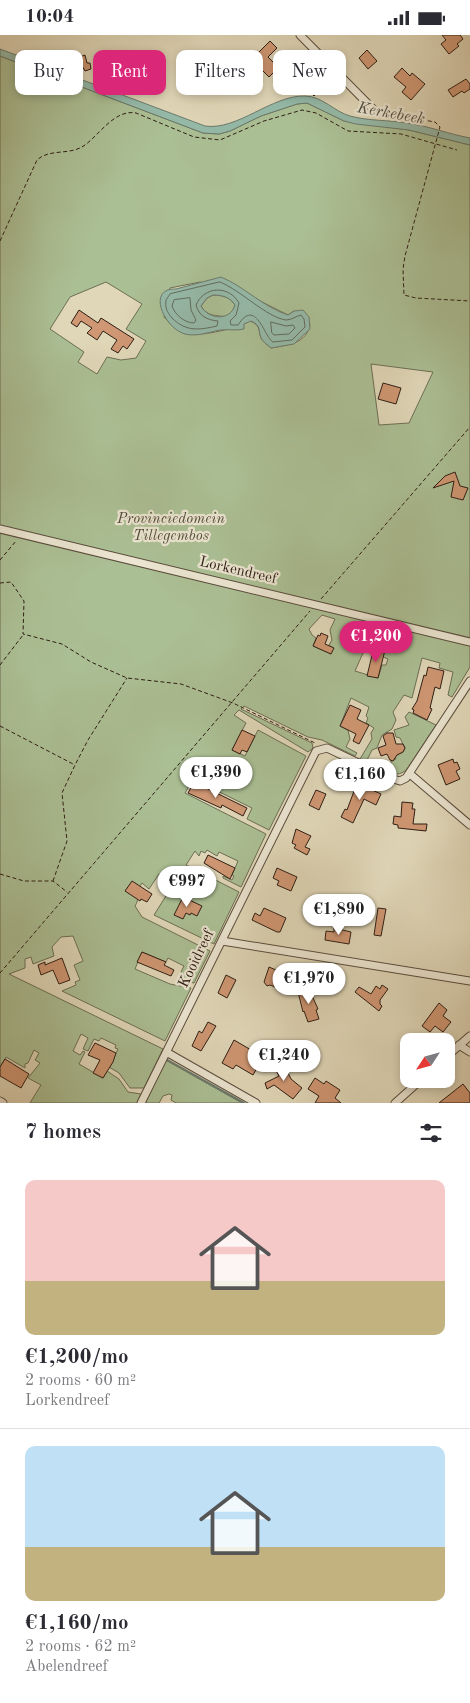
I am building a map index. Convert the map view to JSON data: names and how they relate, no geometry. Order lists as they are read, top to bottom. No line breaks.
{"streets":{"street":["Lorkendreef","Kooidreef"]},"water":["Kerkebeek"],"parks":["Provinciedomein Tillegembos"],"north":"bottom left","page":{"status":"10:04","chip":["Buy","Rent","Filters","New"],"price":["€1,200","€1,390","€1,160","€997","€1,890","€1,970","€1,240"],"heading":"7 homes","list":[{"name":"€1,200/mo","note":"2 rooms · 60 m² · Lorkendreef"},{"name":"€1,160/mo","note":"2 rooms · 62 m² · Abelendreef"}]}}
